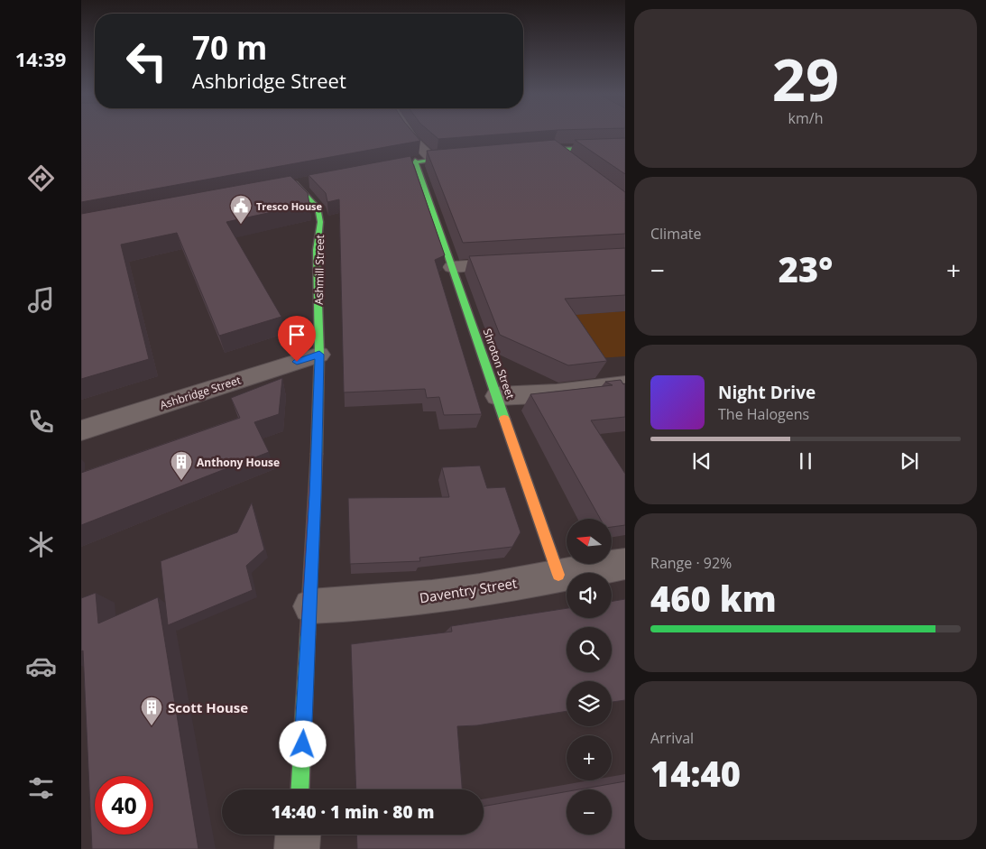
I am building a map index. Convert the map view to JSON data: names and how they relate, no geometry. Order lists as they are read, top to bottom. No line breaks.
{"streets":{"street":["Ashmill Street","Shroton Street","Ashbridge Street","Daventry Street"]},"crossings":[["Ashmill Street","Ashbridge Street"],["Ashmill Street","Daventry Street"],["Shroton Street","Daventry Street"]],"places":{"public building":["Tresco House"],"building":["Anthony House","Scott House"]},"north":"left","page":{"tabs":"14:39","tile":[["29","km/h"],"Climate",["Range · 92%","460 km"],["Arrival","14:40"]],"turn":["70 m","Ashbridge Street"],"heat":["−","23°","+"],"song":["Night Drive","The Halogens"],"map_buttons":["+","−"],"limit":"40","trip":"14:40 · 1 min · 80 m"}}
